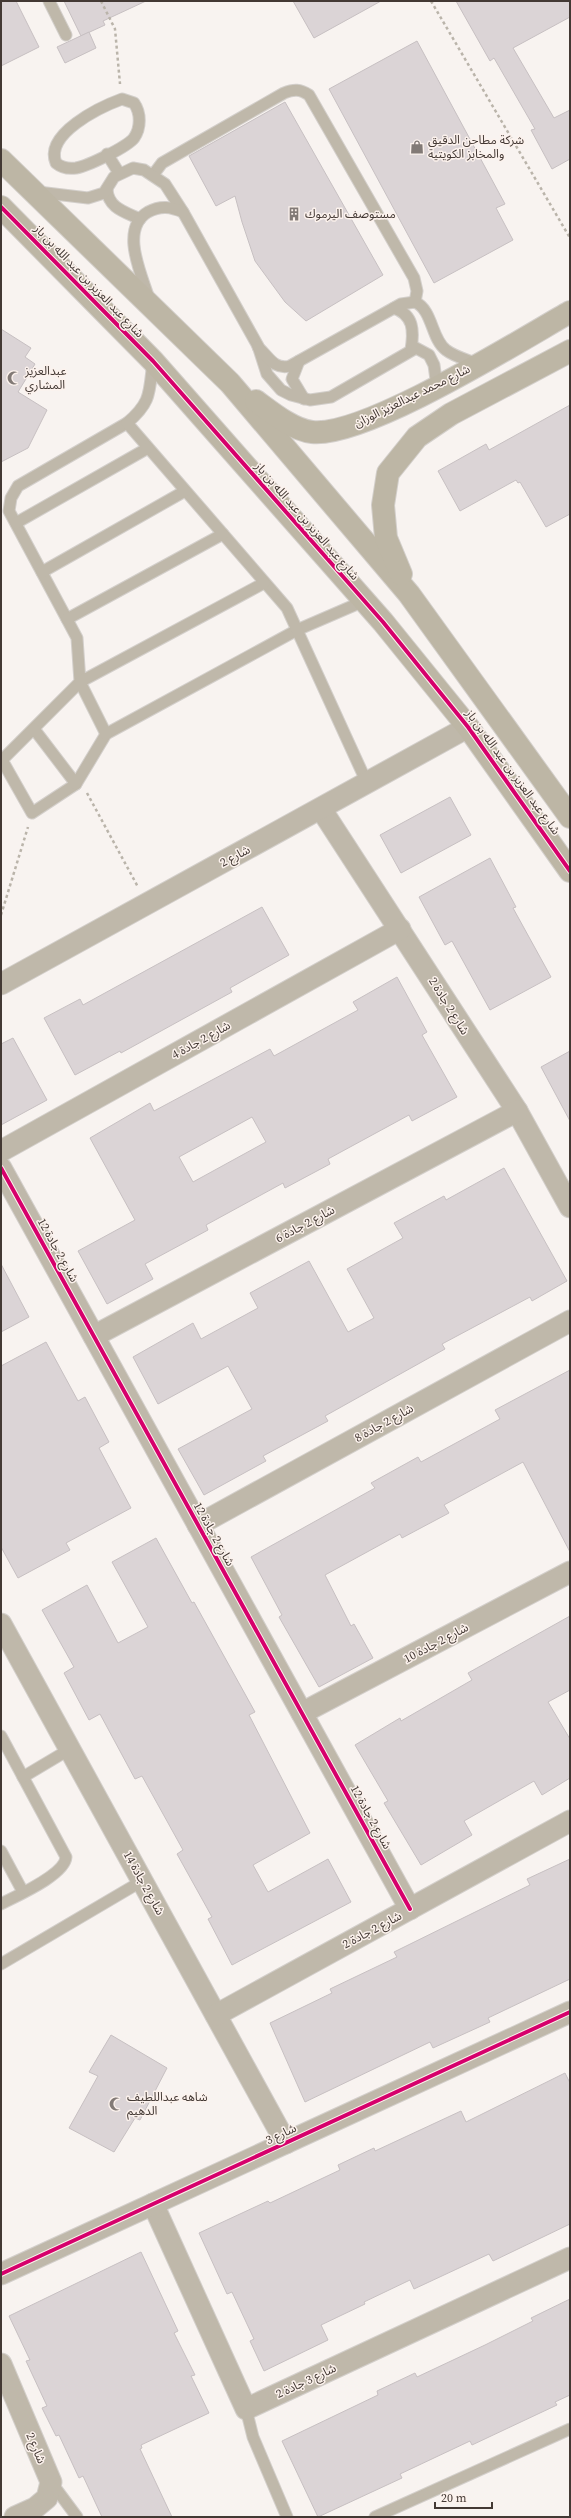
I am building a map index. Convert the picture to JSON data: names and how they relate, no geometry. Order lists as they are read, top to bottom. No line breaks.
{"streets":{"street":["شارع عبد العزيز بن عبد الله بن باز","شارع محمد عبدالعزيز الوزان","شارع 2","شارع 2 جادة 2","شارع 2 جادة 4","شارع 2 جادة 6","شارع 2 جادة 12","شارع 2 جادة 8","شارع 2 جادة 10","شارع 2 جادة 14","شارع 3","شارع 3 جادة 2"]},"crossings":[["شارع عبد العزيز بن عبد الله بن باز","شارع محمد عبدالعزيز الوزان"],["شارع عبد العزيز بن عبد الله بن باز","شارع 2"],["شارع 2","شارع 2 جادة 2"],["شارع 2 جادة 2","شارع 2 جادة 4"],["شارع 2 جادة 2","شارع 2 جادة 6"],["شارع 2 جادة 2","شارع 2 جادة 12"],["شارع 2 جادة 2","شارع 2 جادة 14"],["شارع 2 جادة 6","شارع 2 جادة 12"],["شارع 2 جادة 12","شارع 2 جادة 8"],["شارع 2 جادة 12","شارع 2 جادة 10"],["شارع 2 جادة 14","شارع 3"]],"places":{"shop":["شركة مطاحن الدقيق والمخابز الكويتية"],"building":["مستوصف اليرموك"],"mosque":["عبدالعزيز المشاري","شاهه عبداللطيف الدهيم"]},"scale_bar":"20 m"}
